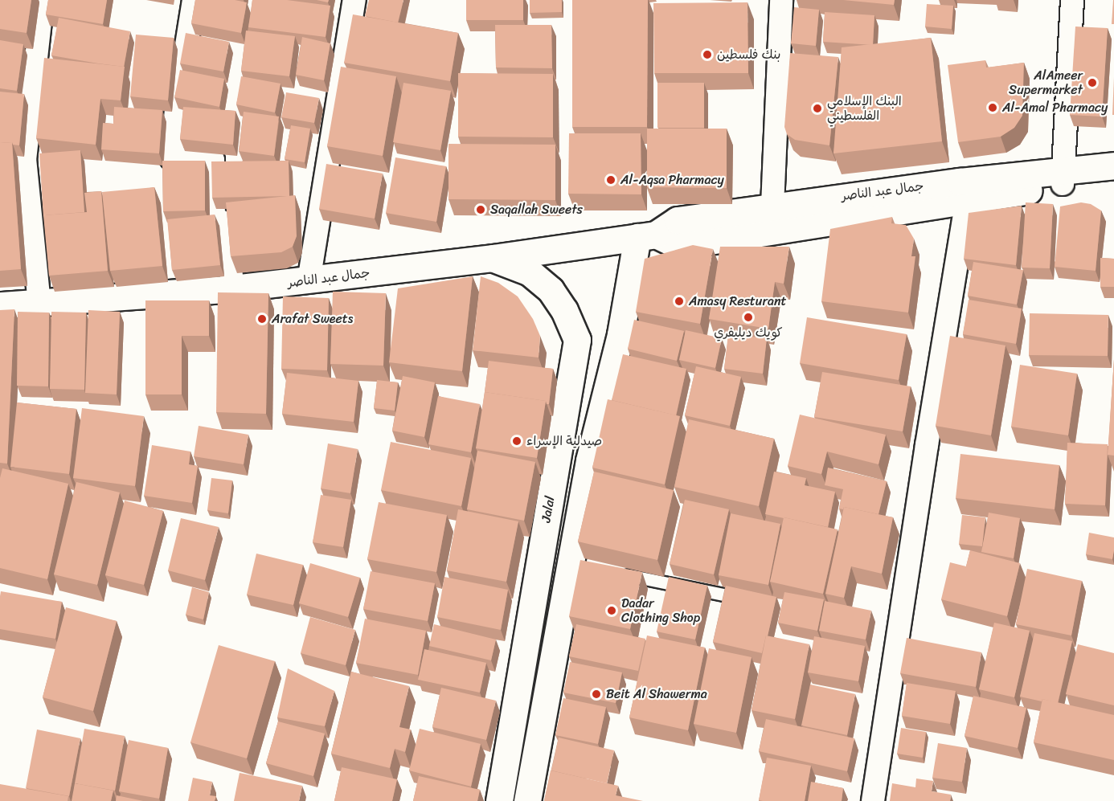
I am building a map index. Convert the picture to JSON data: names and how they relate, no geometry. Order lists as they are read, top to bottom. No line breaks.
{"streets":{"main road":["جمال عبد الناصر","Jalal"]},"crossings":[["جمال عبد الناصر","Jalal"]],"places":["بنك فلسطين","AlAmeer Supermarket","Al-Amal Pharmacy","البنك الإسلامي الفلسطيني","Al-Aqsa Pharmacy","Saqallah Sweets","Amasy Resturant","كويك ديليفري","Arafat Sweets","صيدلية الإسراء","Dadar Clothing Shop","Beit Al Shawerma"]}
